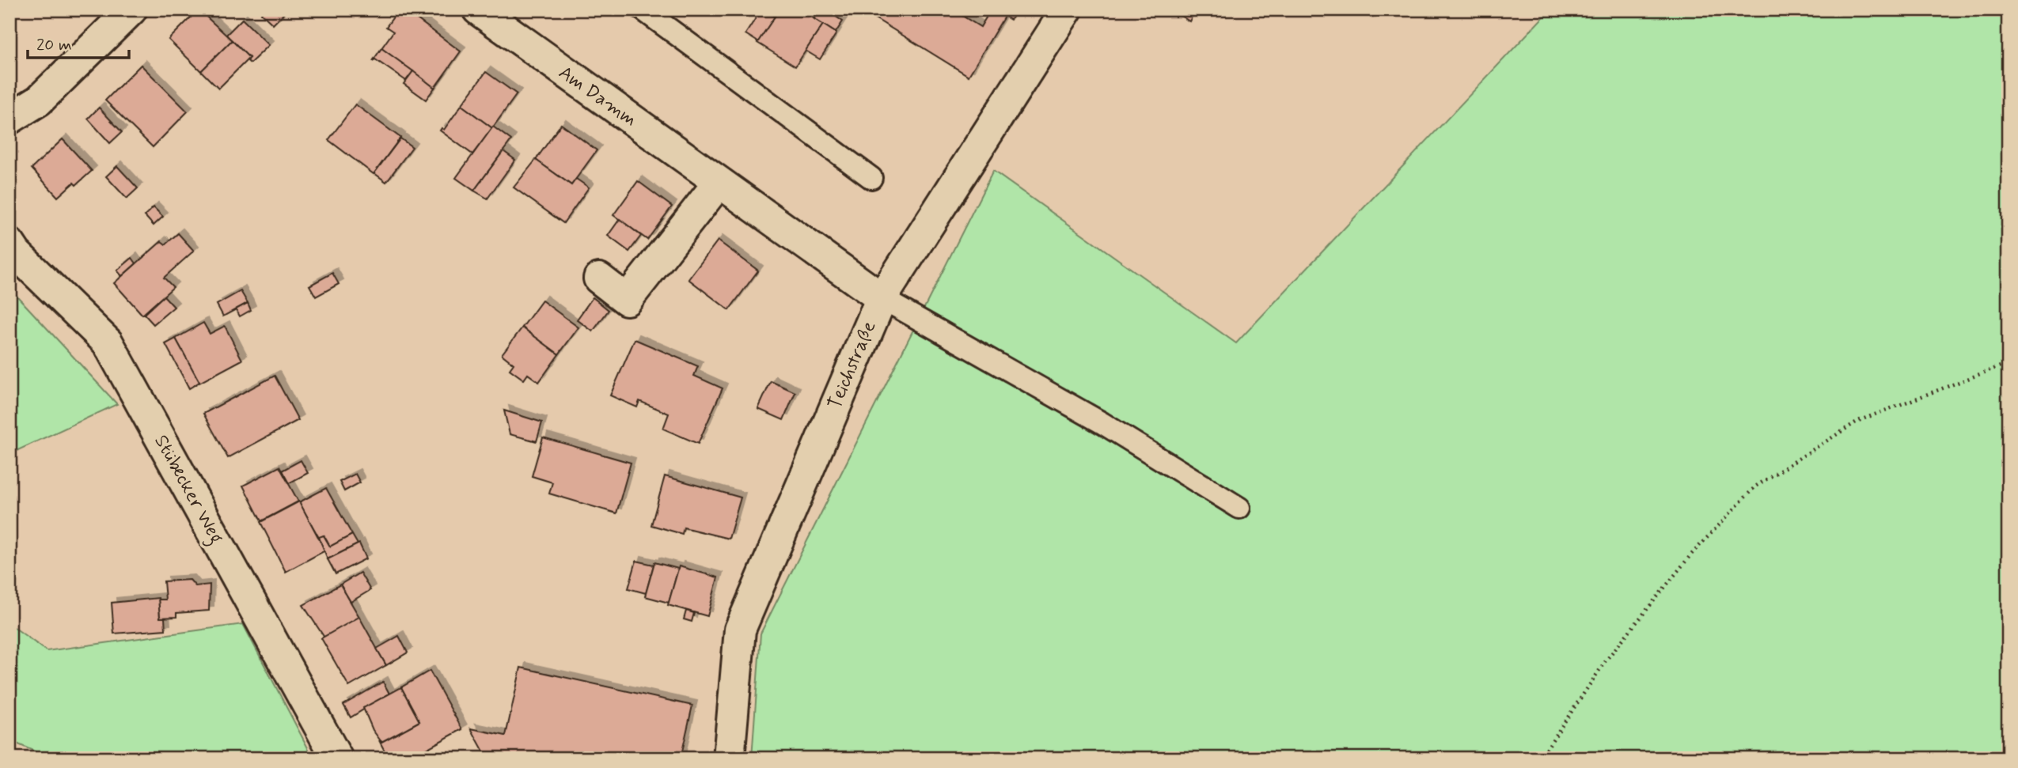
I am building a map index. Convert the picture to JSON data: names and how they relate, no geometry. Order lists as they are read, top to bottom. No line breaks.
{"streets":{"street":["Am Damm","Teichstraße","Stübecker Weg"]},"crossings":[["Am Damm","Teichstraße"]],"scale_bar":"20 m"}
